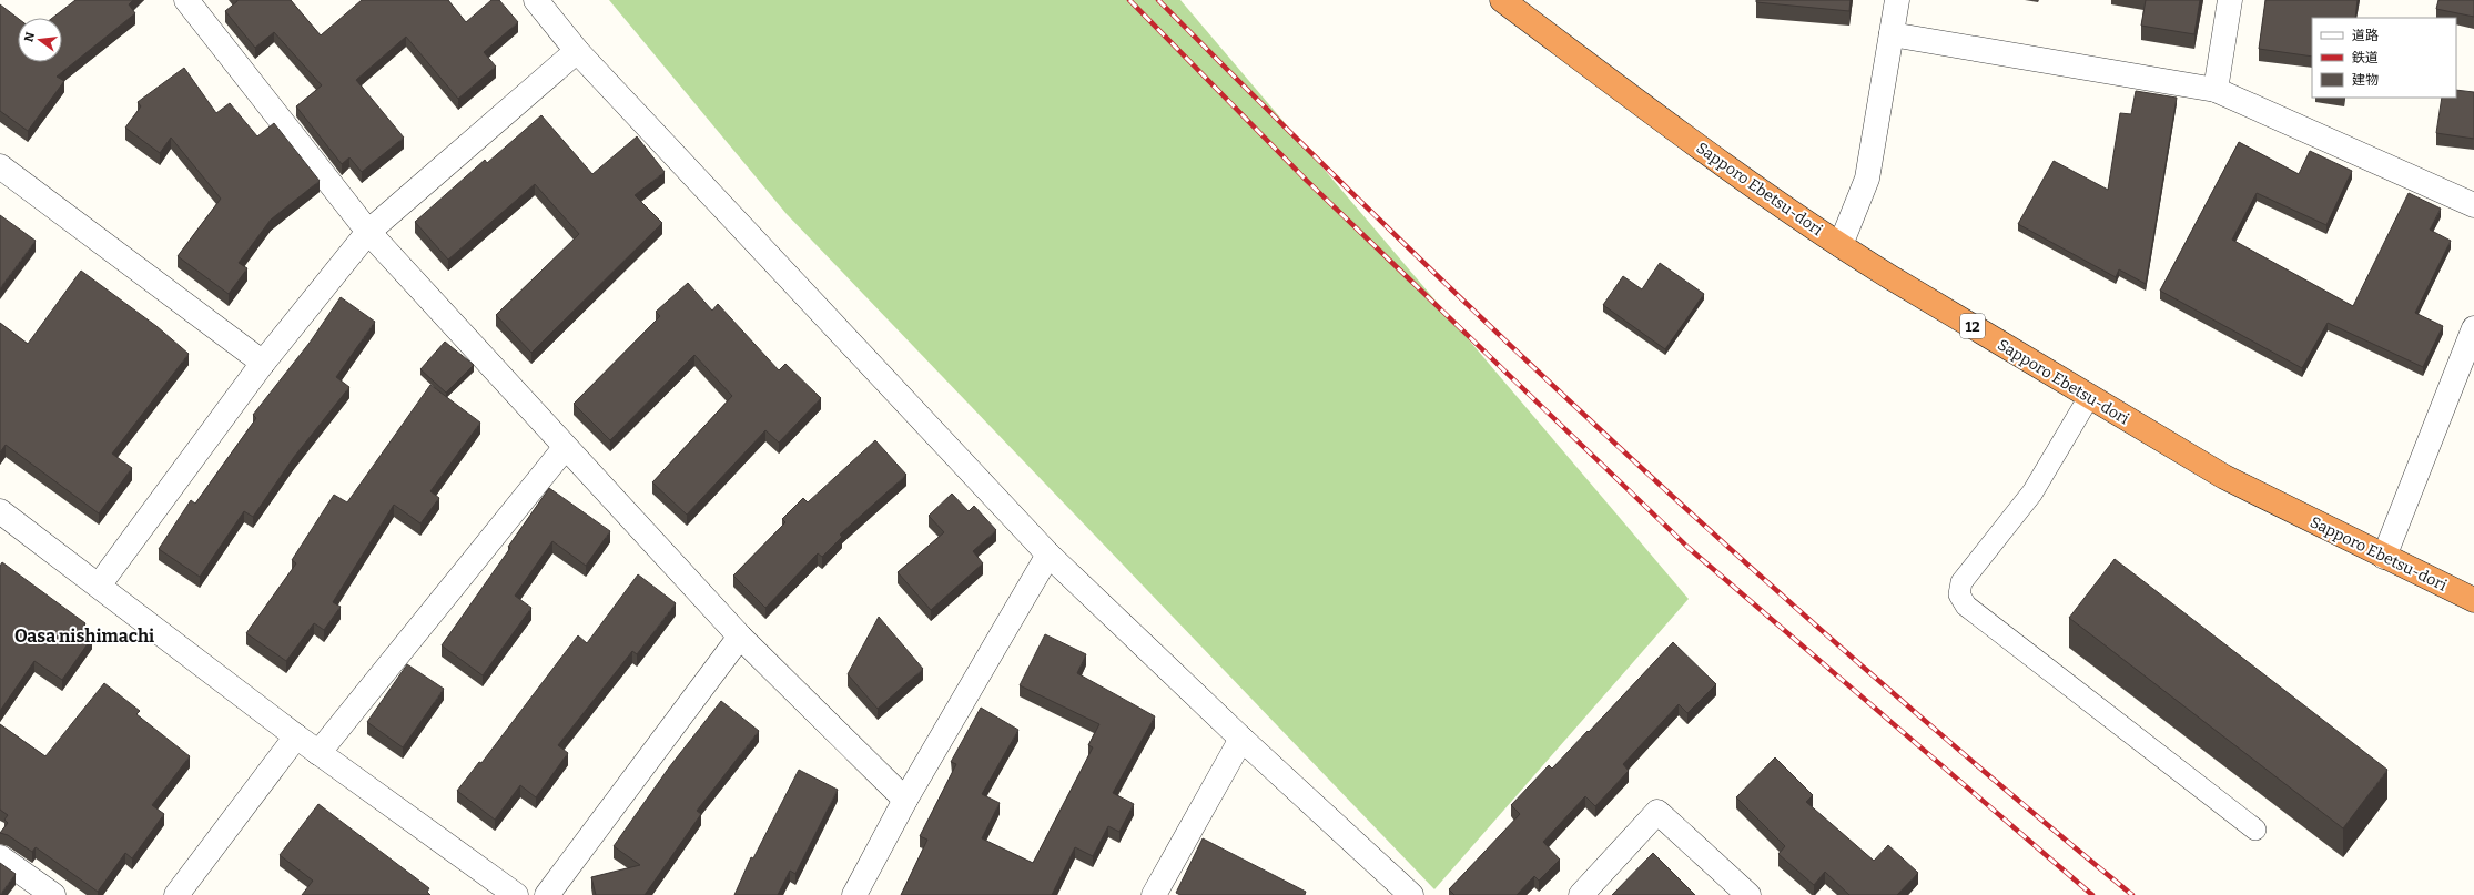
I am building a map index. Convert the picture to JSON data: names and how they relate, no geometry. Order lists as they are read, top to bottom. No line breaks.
{"streets":{"highway":["Sapporo Ebetsu-dori","12"]},"districts":["Oasa nishimachi"],"legend":["道路","鉄道","建物"],"north":"left"}
